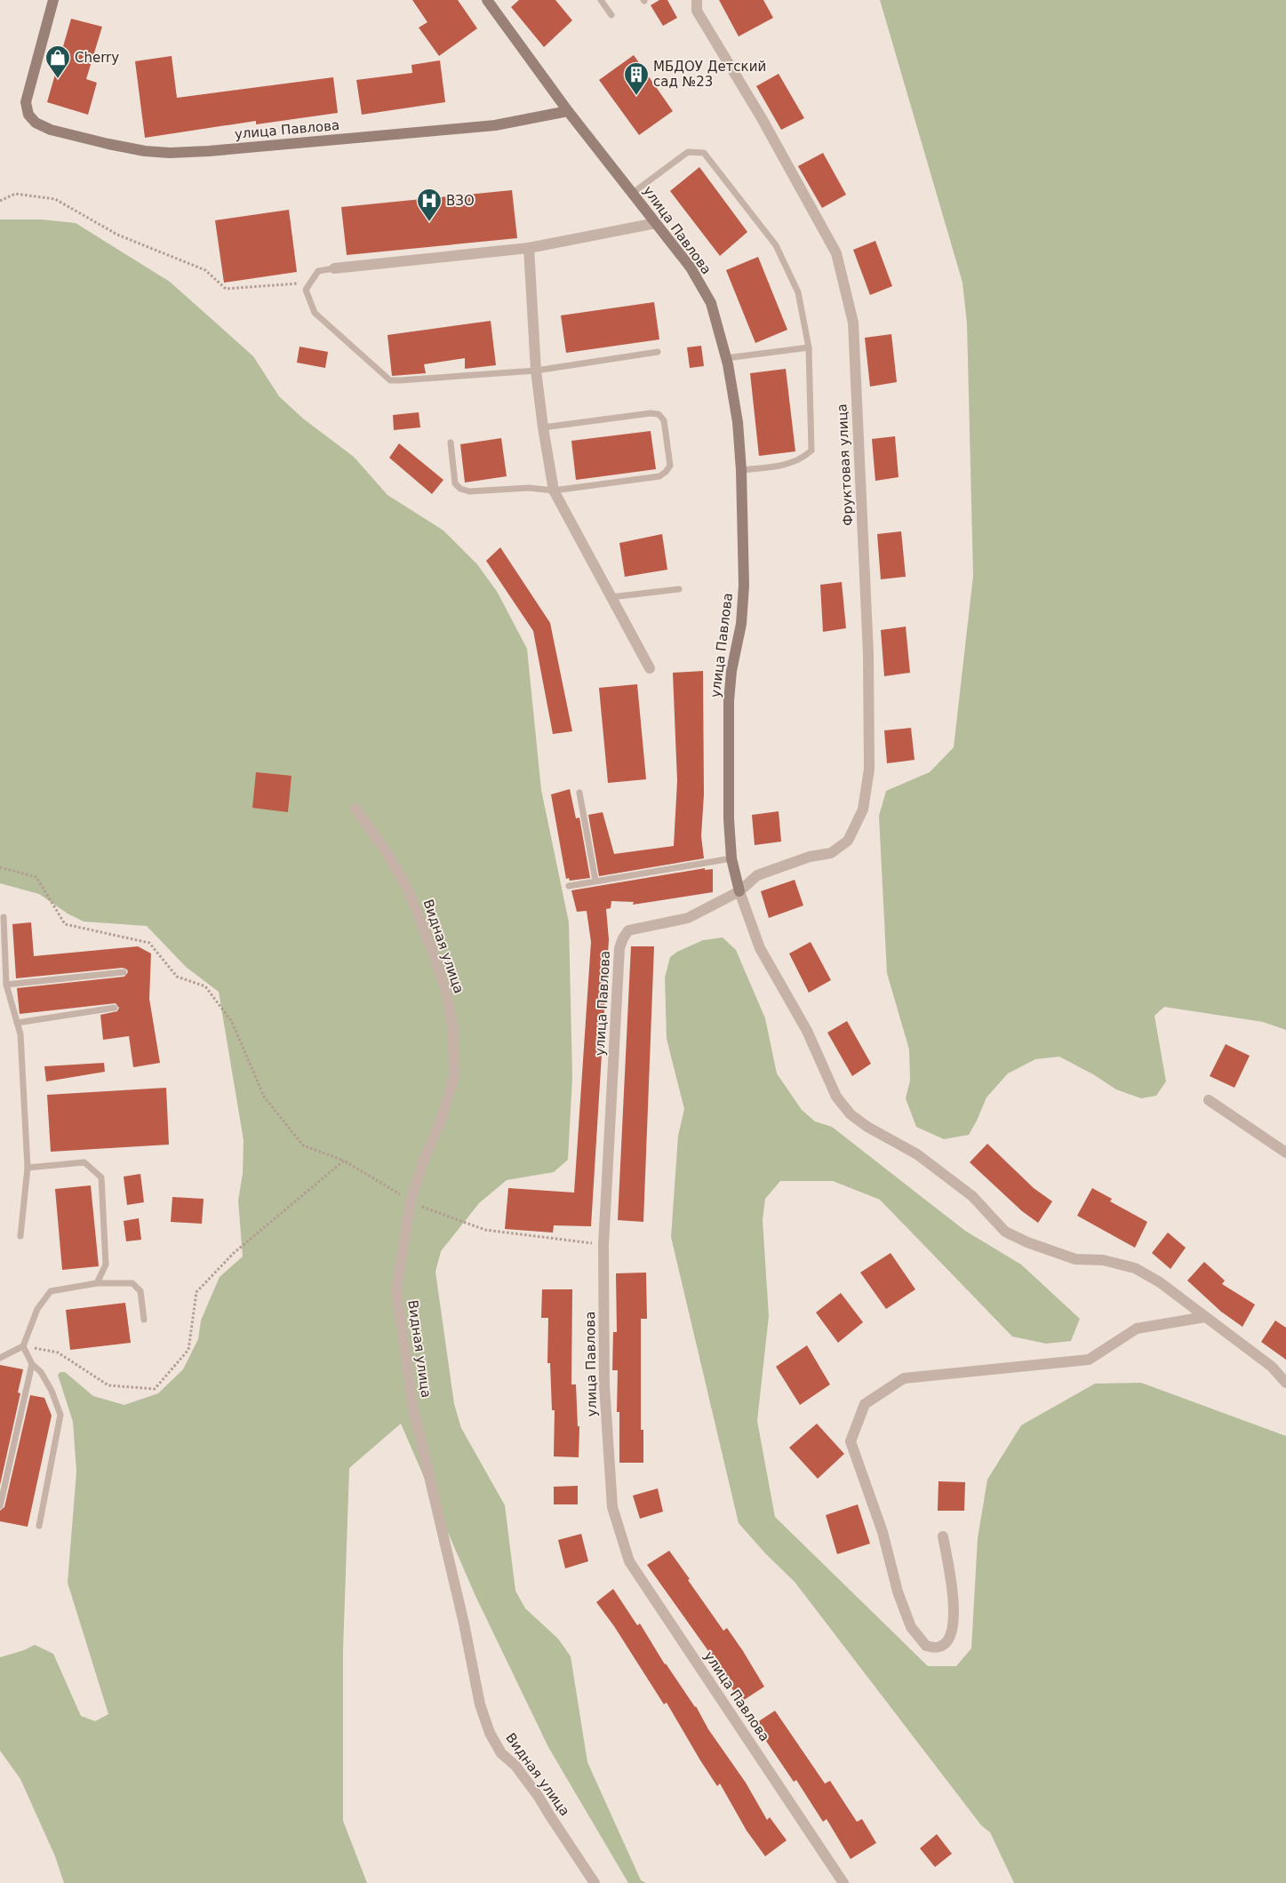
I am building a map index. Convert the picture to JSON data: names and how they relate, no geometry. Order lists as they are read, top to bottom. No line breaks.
{"streets":{"street":["улица Павлова","Фруктовая улица","Видная улица"]},"crossings":[["улица Павлова","Фруктовая улица"]],"places":{"shop":["Cherry"],"building":["МБДОУ Детский сад №23"],"hospital":["ВЗО"]}}
